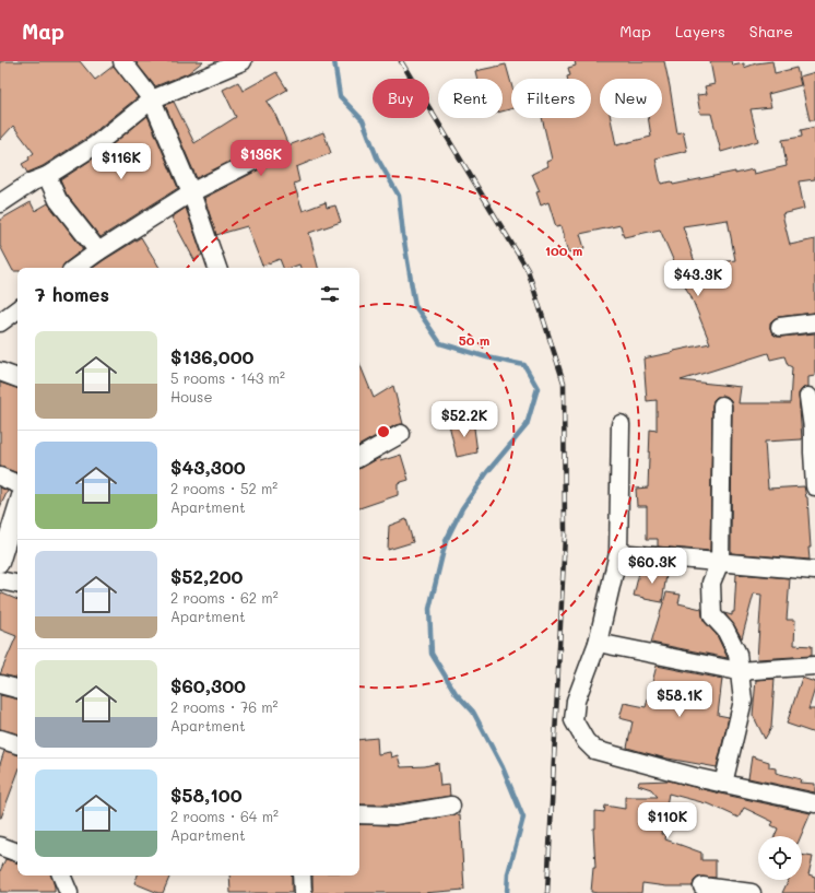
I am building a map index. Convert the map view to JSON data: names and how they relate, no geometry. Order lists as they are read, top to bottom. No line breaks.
{"page":{"header":"Map","nav":["Map","Layers","Share"],"chip":["Buy","Rent","Filters","New"],"price":["$136K","$116K","$43.3K","$52.2K","$60.3K","$58.1K","$110K"],"heading":"7 homes","list":[{"name":"$136,000","note":"5 rooms · 143 m² · House"},{"name":"$43,300","note":"2 rooms · 52 m² · Apartment"},{"name":"$52,200","note":"2 rooms · 62 m² · Apartment"},{"name":"$60,300","note":"2 rooms · 76 m² · Apartment"},{"name":"$58,100","note":"2 rooms · 64 m² · Apartment"}]},"rings":["100 m","50 m"]}
